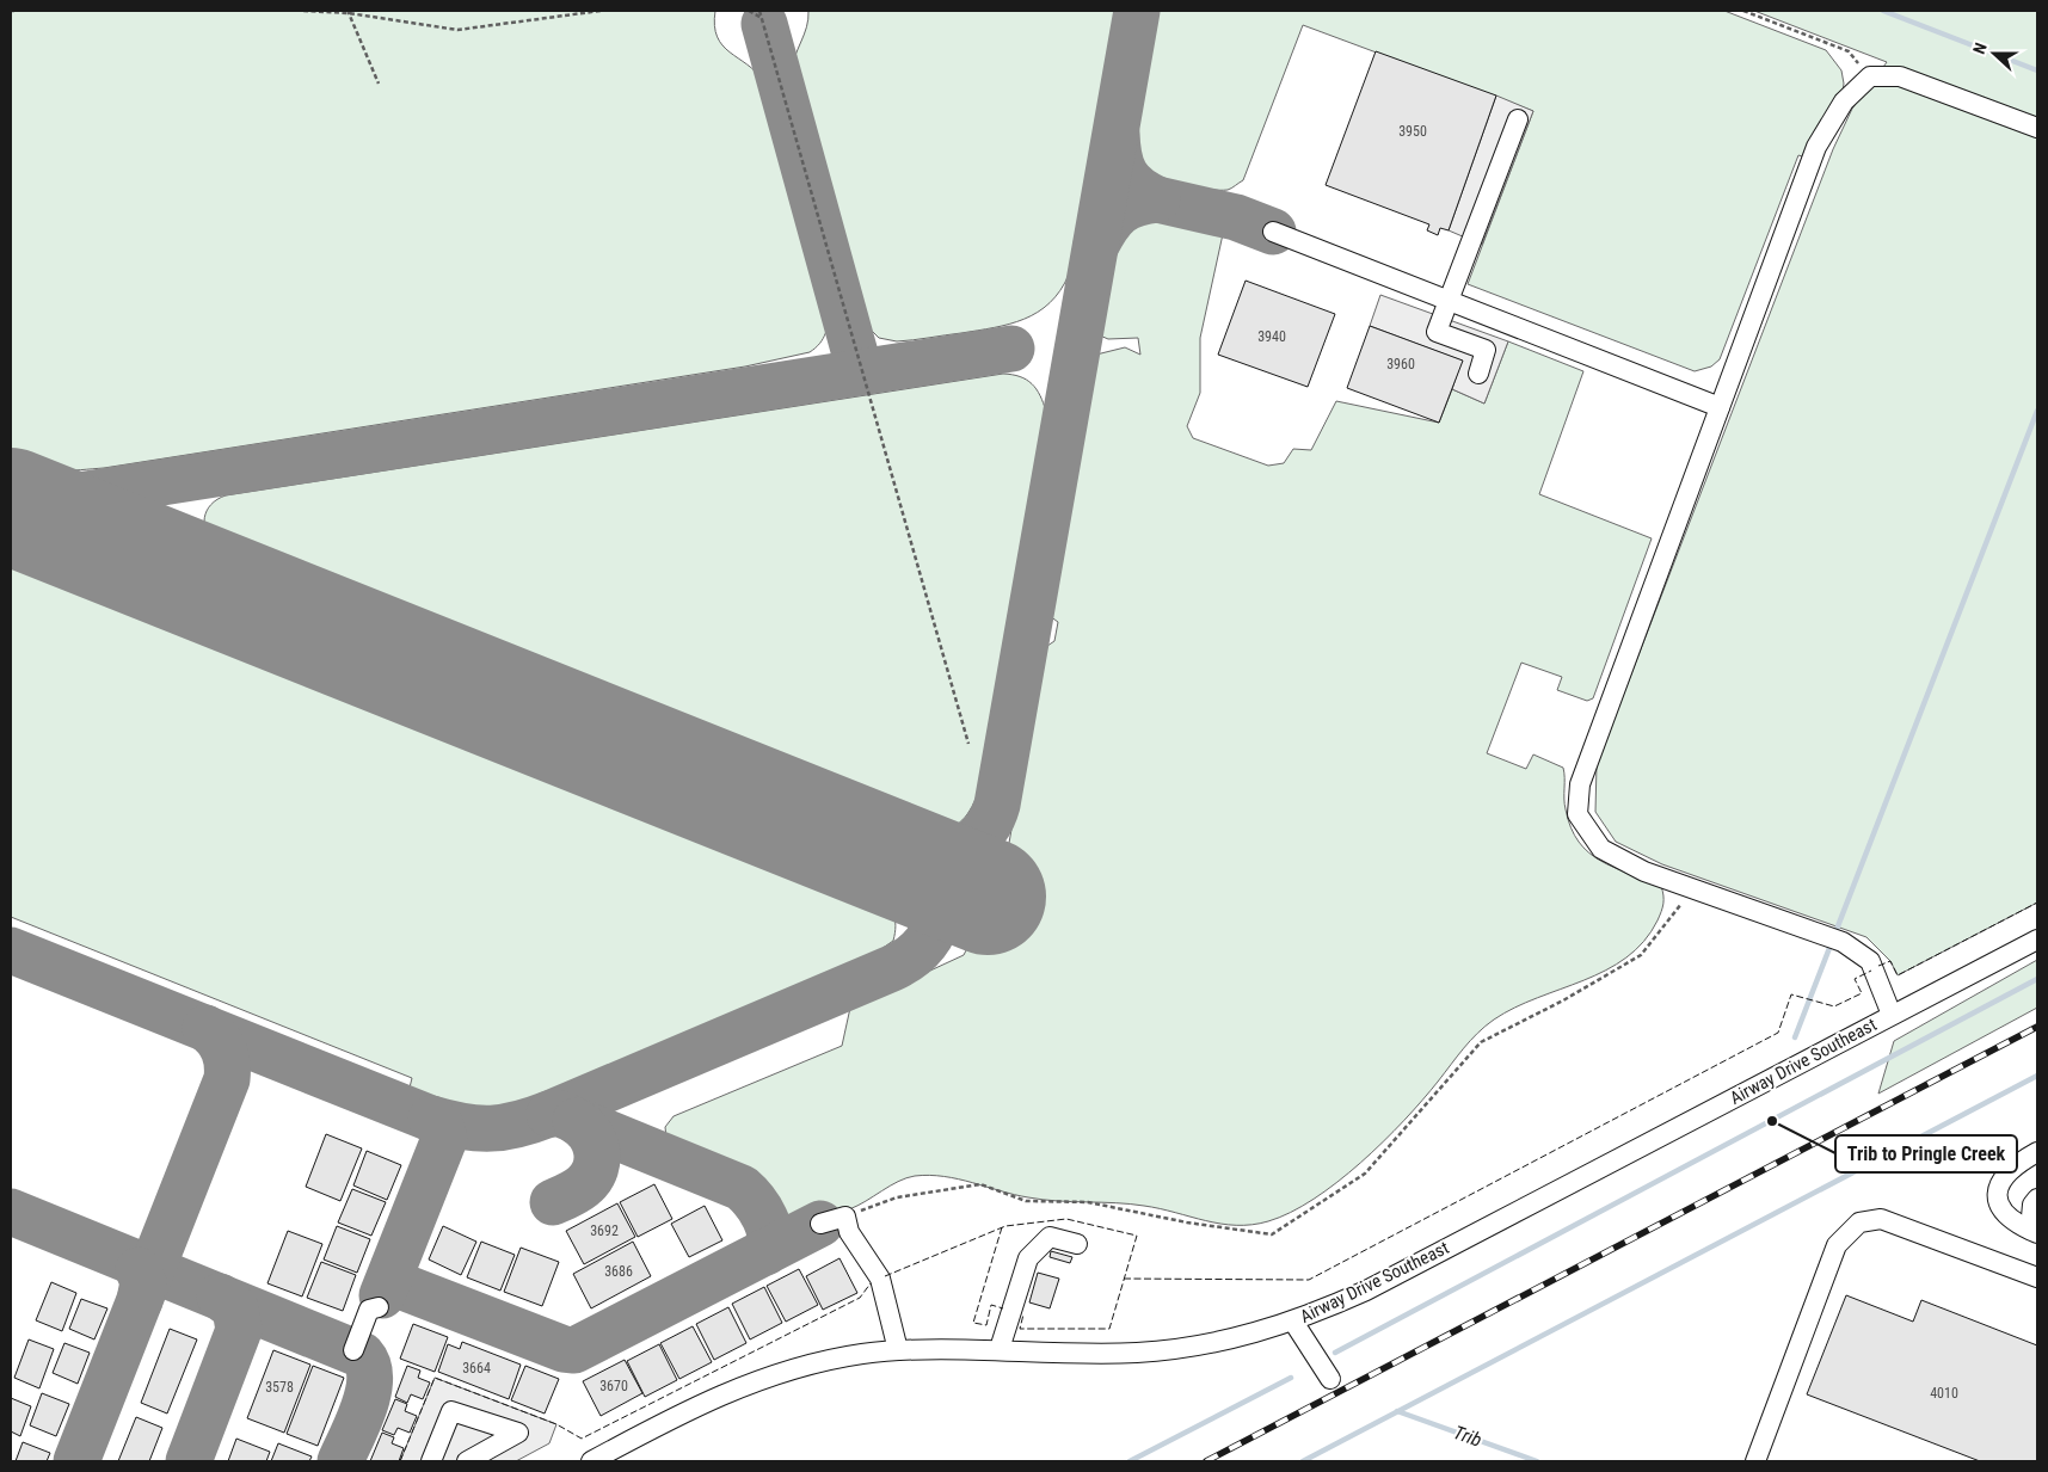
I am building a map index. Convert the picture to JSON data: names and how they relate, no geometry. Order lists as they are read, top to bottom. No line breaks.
{"streets":{"street":["Airway Drive Southeast"]},"water":["Trib"],"places":["Trib to Pringle Creek"],"house_numbers":["3950","3940","3960","3692","3686","3664","3670","3578","4010"],"north":"left"}
